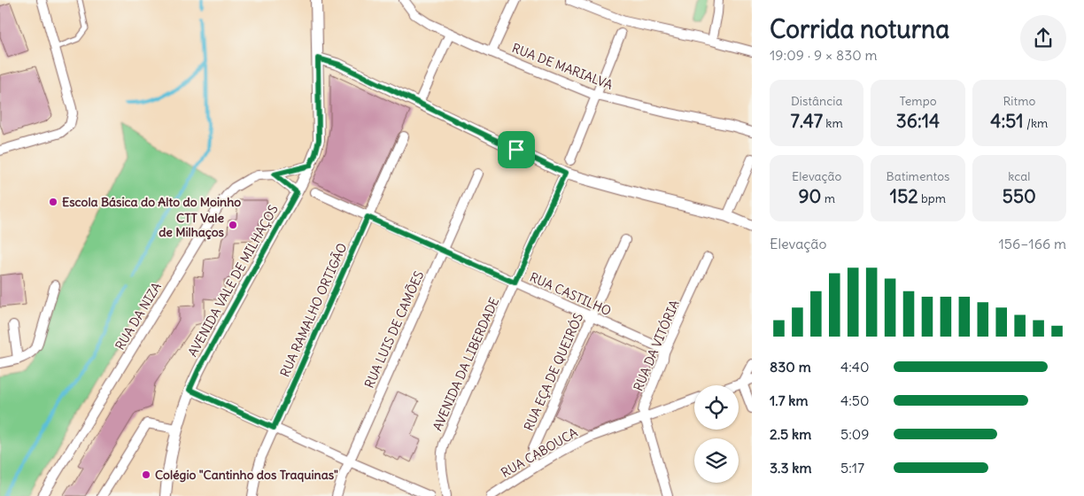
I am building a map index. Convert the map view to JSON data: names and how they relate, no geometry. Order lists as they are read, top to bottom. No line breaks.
{"streets":{"street":["RUA DE MARIALVA","AVENIDA VALE DE MILHAÇOS","RUA CASTILHO","RUA RAMALHO ORTIGÃO","RUA DA NIZA","RUA LUIS DE CAMÕES","RUA DA VITÓRIA","AVENIDA DA LIBERDADE","RUA EÇA DE QUEIRÓS","RUA CABOUCA"]},"crossings":[["AVENIDA VALE DE MILHAÇOS","RUA DA NIZA"],["RUA CASTILHO","RUA RAMALHO ORTIGÃO"],["RUA CASTILHO","RUA LUIS DE CAMÕES"],["RUA CASTILHO","RUA DA VITÓRIA"],["RUA CASTILHO","AVENIDA DA LIBERDADE"],["RUA CASTILHO","RUA EÇA DE QUEIRÓS"],["RUA DA VITÓRIA","RUA CABOUCA"],["RUA EÇA DE QUEIRÓS","RUA CABOUCA"]],"places":["Escola Básica do Alto do Moinho","CTT Vale de Milhaços","Colégio \"Cantinho dos Traquinas\""],"page":{"heading":["Corrida noturna","19:09 · 9 × 830 m"],"stats":[["Distância","7.47 km"],["Tempo","36:14"],["Ritmo","4:51 /km"],["Elevação","90 m"],["Batimentos","152 bpm"],["kcal","550"]],"chart":["Elevação","156–166 m"],"list":[{"name":"830 m","note":"4:40"},{"name":"1.7 km","note":"4:50"},{"name":"2.5 km","note":"5:09"},{"name":"3.3 km","note":"5:17"}]}}
